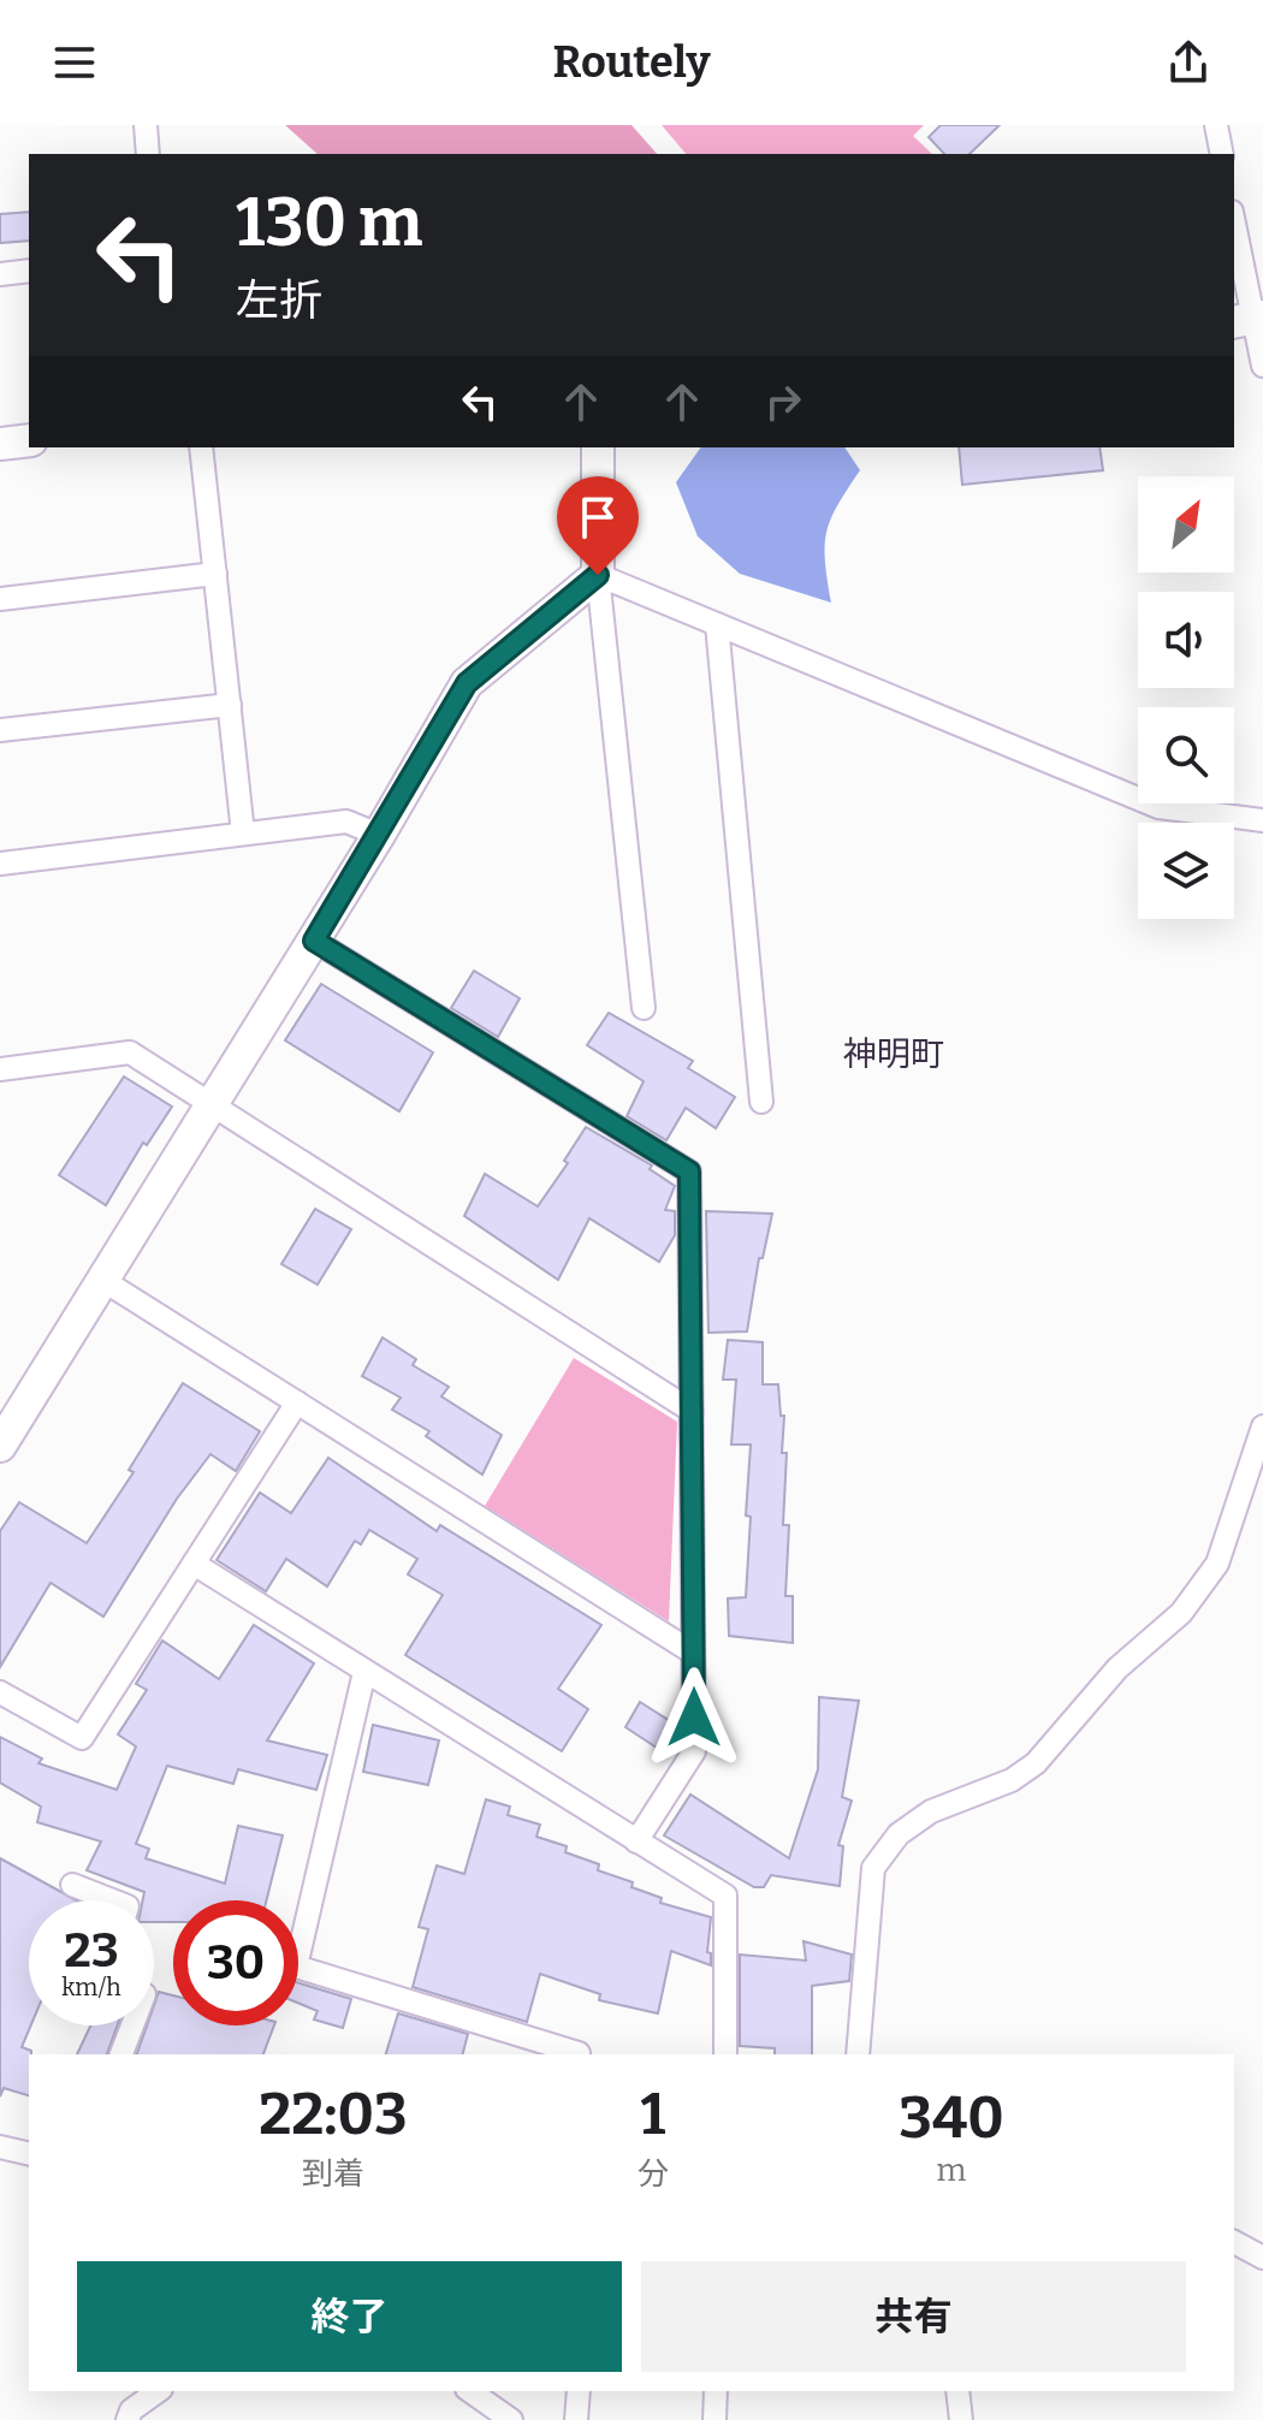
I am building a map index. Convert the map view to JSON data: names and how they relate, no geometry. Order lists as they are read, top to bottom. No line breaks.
{"districts":["神明町"],"north":"top right","page":{"header":"Routely","turn":["130 m","左折"],"speed":"23 km/h","limit":"30","eta":["22:03","到着","1","分","340","m"],"buttons":["終了","共有"]}}
